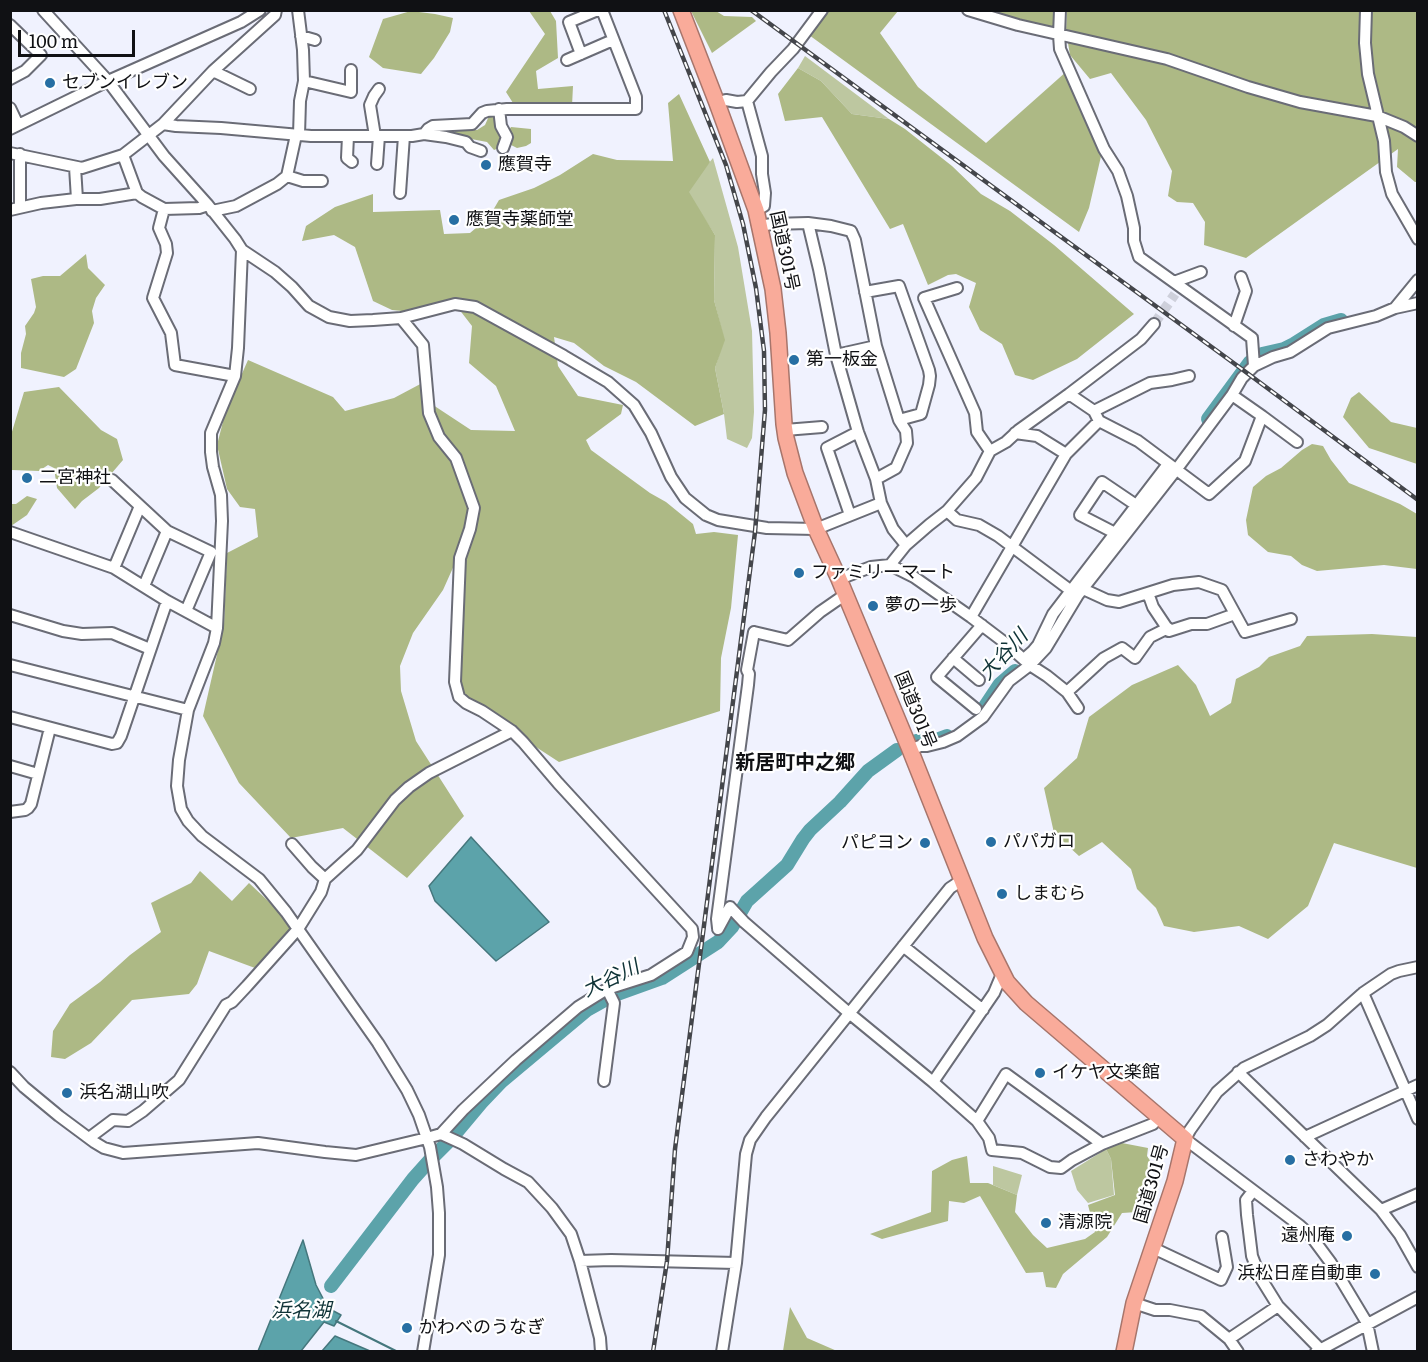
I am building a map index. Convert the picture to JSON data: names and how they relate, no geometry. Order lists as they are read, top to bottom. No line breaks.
{"streets":{"highway":["国道301号"]},"districts":["新居町中之郷"],"water":["大谷川","浜名湖"],"places":["セブンイレブン","應賀寺","應賀寺薬師堂","第一板金","二宮神社","ファミリーマート","夢の一歩","パパガロ","パピヨン","しまむら","イケヤ文楽館","浜名湖山吹","さわやか","清源院","遠州庵","浜松日産自動車","かわべのうなぎ"],"scale_bar":"100 m"}
